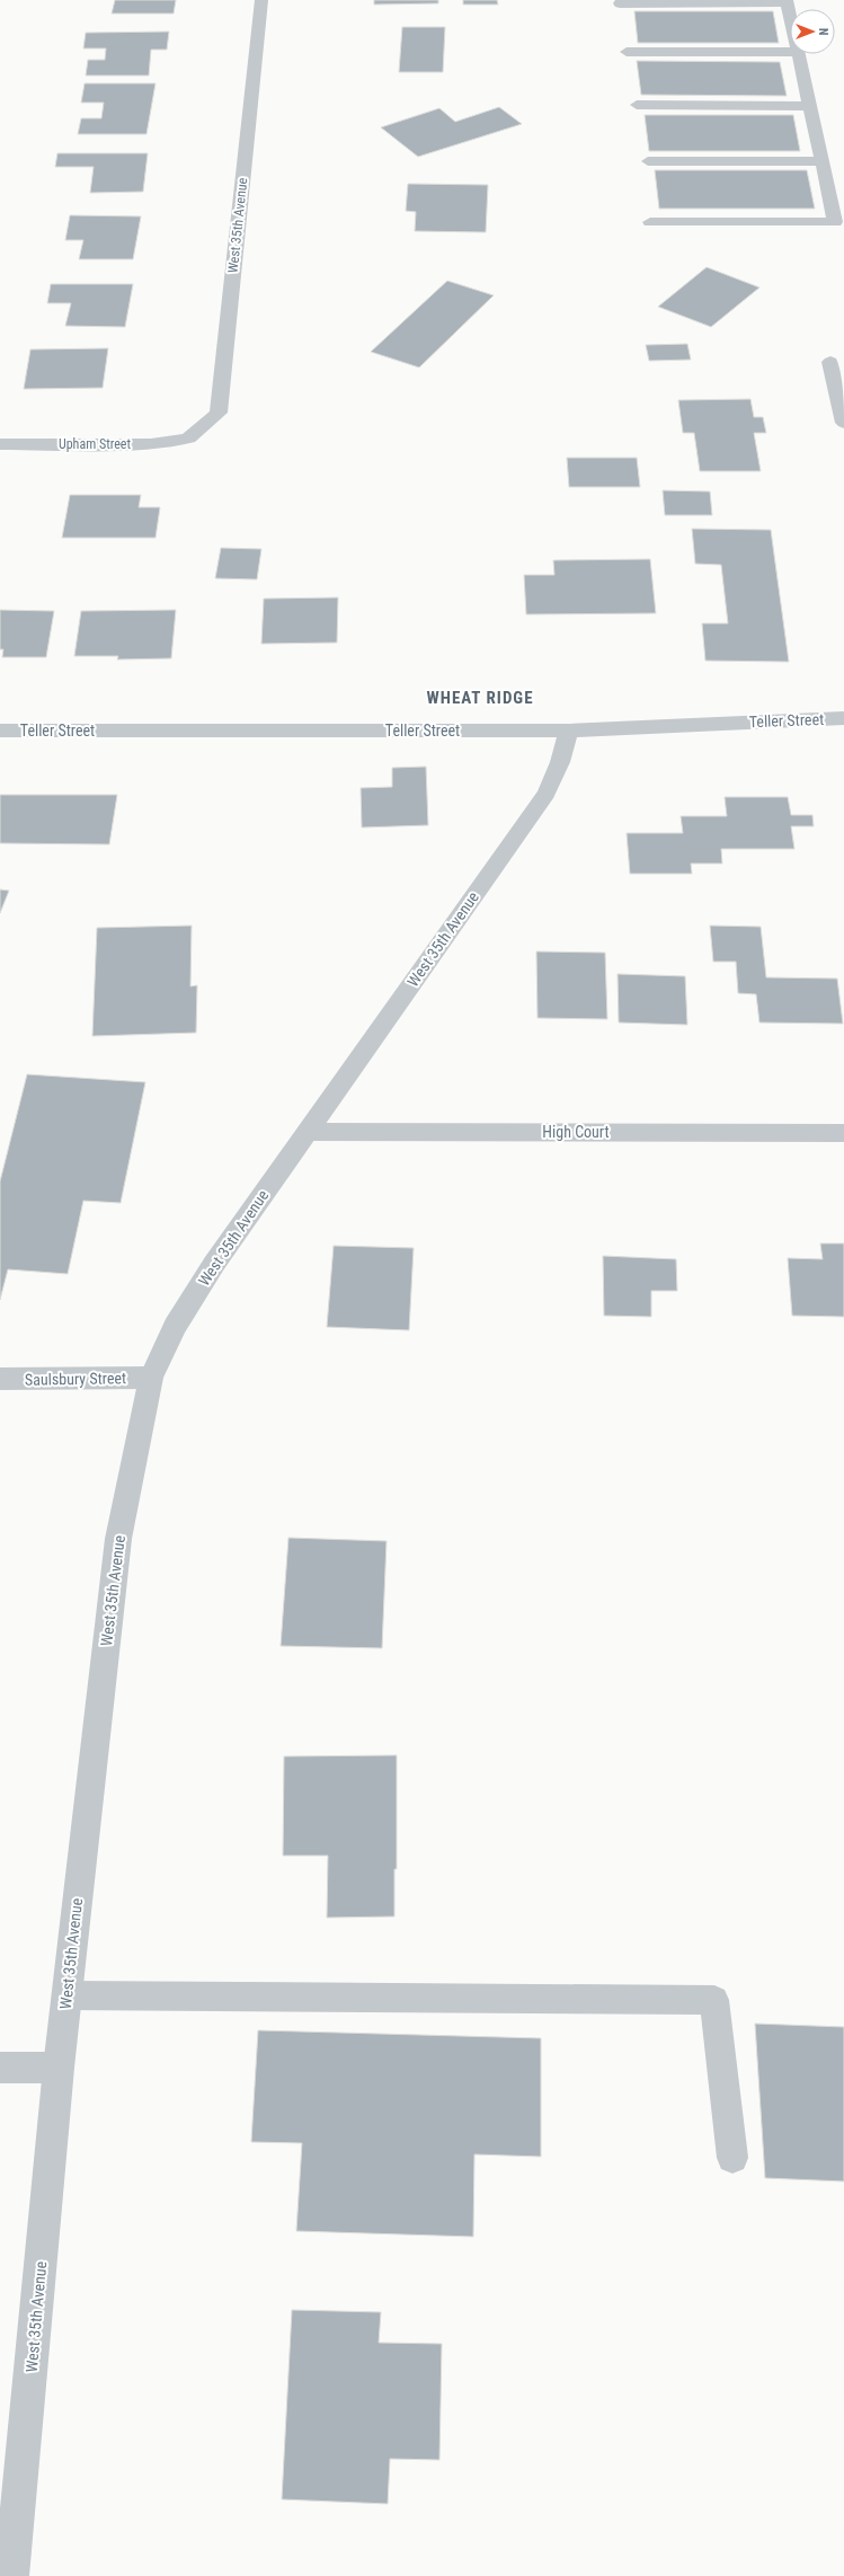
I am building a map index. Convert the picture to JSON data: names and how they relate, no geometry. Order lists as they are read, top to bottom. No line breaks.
{"streets":{"street":["West 35th Avenue","Upham Street","Teller Street","High Court","Saulsbury Street"]},"crossings":[["West 35th Avenue","Upham Street"],["West 35th Avenue","Teller Street"],["West 35th Avenue","High Court"],["West 35th Avenue","Saulsbury Street"]],"districts":["WHEAT RIDGE"],"north":"right"}
